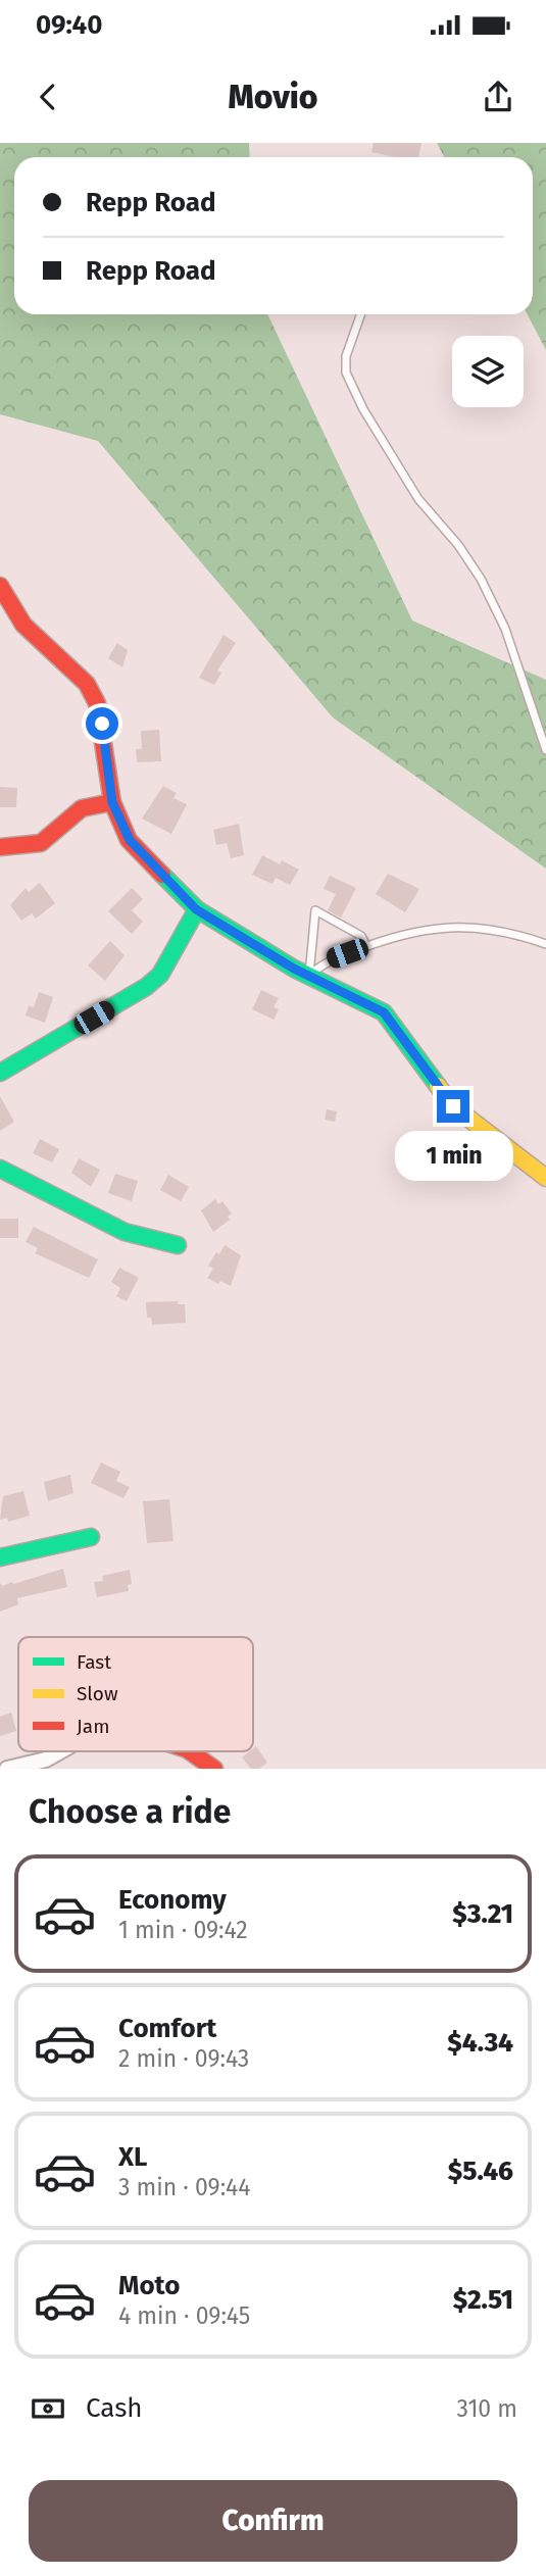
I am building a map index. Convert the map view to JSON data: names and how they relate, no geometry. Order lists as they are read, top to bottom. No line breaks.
{"legend":["Fast","Slow","Jam"],"page":{"status":"09:40","header":"Movio","banner":["Repp Road","Repp Road"],"bubble":"1 min","heading":"Choose a ride","list":[{"name":"Economy","note":"1 min · 09:42","value":"$3.21"},{"name":"Comfort","note":"2 min · 09:43","value":"$4.34"},{"name":"XL","note":"3 min · 09:44","value":"$5.46"},{"name":"Moto","note":"4 min · 09:45","value":"$2.51"}],"pay":["Cash","310 m"],"buttons":"Confirm"}}
